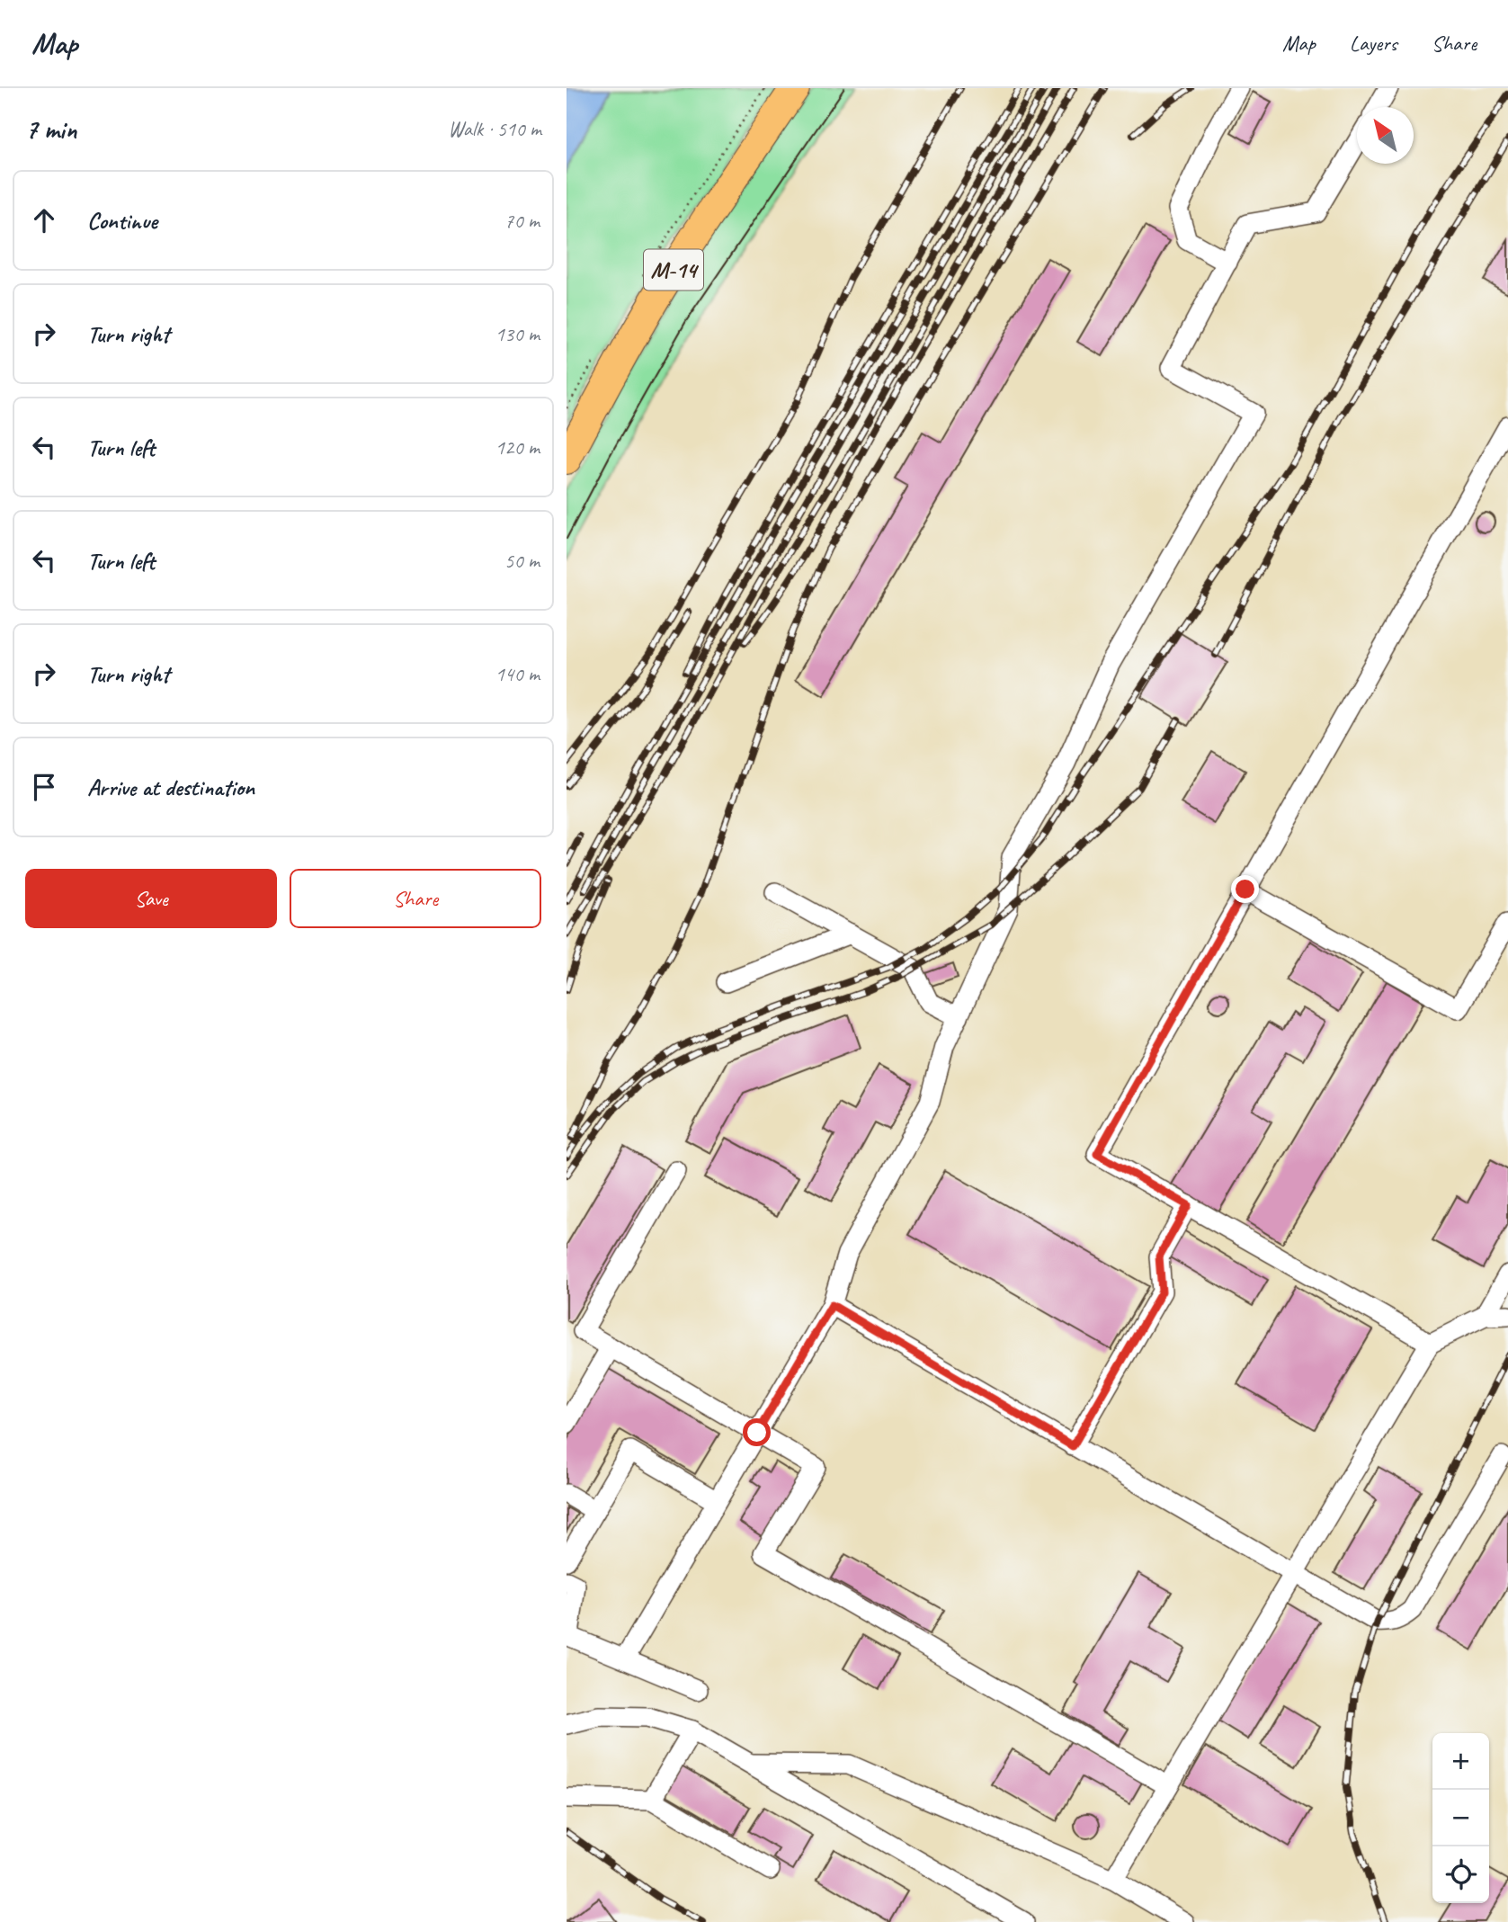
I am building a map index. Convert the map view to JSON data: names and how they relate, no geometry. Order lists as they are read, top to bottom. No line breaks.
{"streets":{"highway":["М-14"]},"north":"top left","page":{"header":"Map","nav":["Map","Layers","Share"],"heading":["7 min","Walk · 510 m"],"list":[["Continue","70 m"],["Turn right","130 m"],["Turn left","120 m"],["Turn left","50 m"],["Turn right","140 m"],"Arrive at destination"],"buttons":["Save","Share"],"map_buttons":["+","−"]}}
